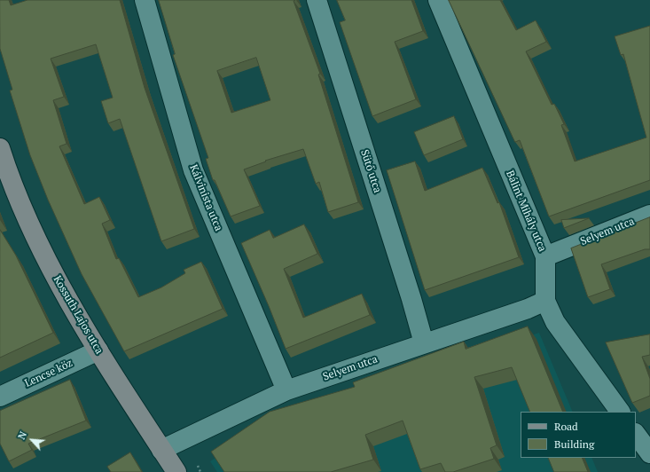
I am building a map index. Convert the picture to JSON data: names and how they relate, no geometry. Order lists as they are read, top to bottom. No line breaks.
{"streets":{"street":["Sütő utca","Kálvinista utca","Bálint Mihály utca","Selyem utca","Kossuth Lajos utca","Lencse köz"]},"crossings":[["Sütő utca","Selyem utca"],["Kálvinista utca","Selyem utca"],["Bálint Mihály utca","Selyem utca"],["Selyem utca","Kossuth Lajos utca"],["Kossuth Lajos utca","Lencse köz"]],"legend":["Road","Building"],"north":"top left"}
